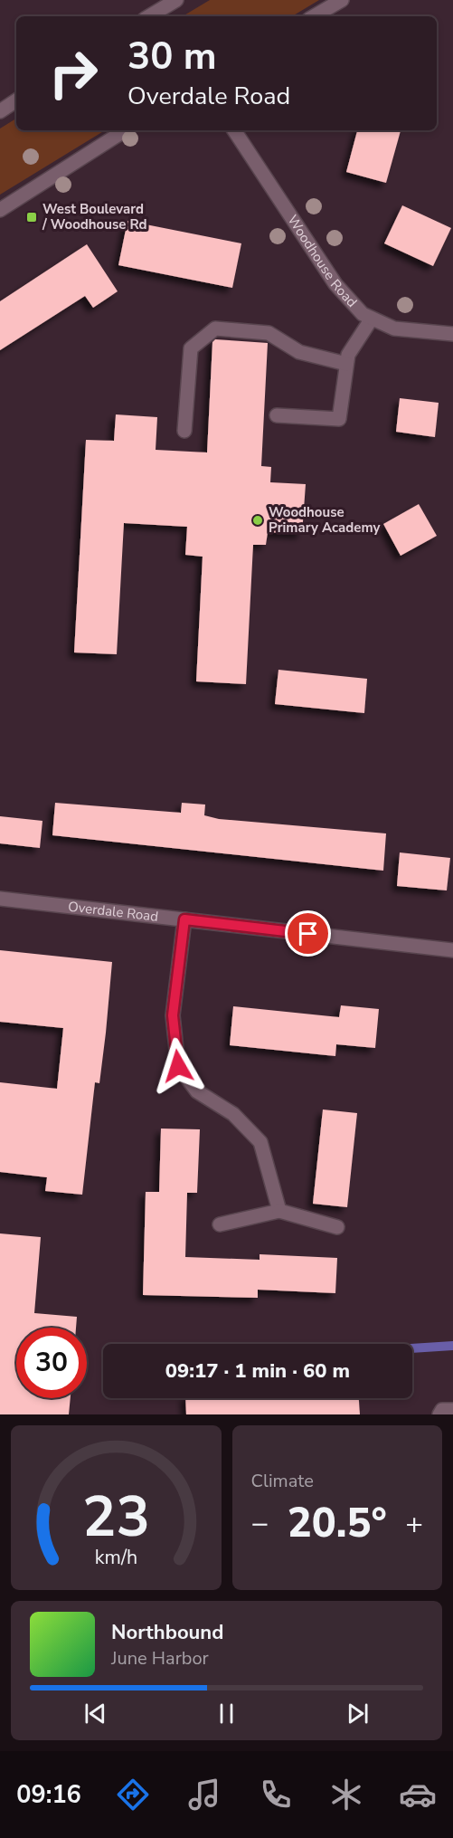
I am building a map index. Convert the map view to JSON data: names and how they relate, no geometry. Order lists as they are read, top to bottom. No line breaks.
{"streets":{"street":["Woodhouse Road","Overdale Road"]},"places":{"transit":["West Boulevard / Woodhouse Rd"],"other":["Woodhouse Primary Academy"]},"page":{"turn":["30 m","Overdale Road"],"limit":"30","trip":"09:17 · 1 min · 60 m","tile":"Climate","heat":["−","20.5°","+"],"song":["Northbound","June Harbor"],"tabs":"09:16","gauge":["23","km/h"]}}
